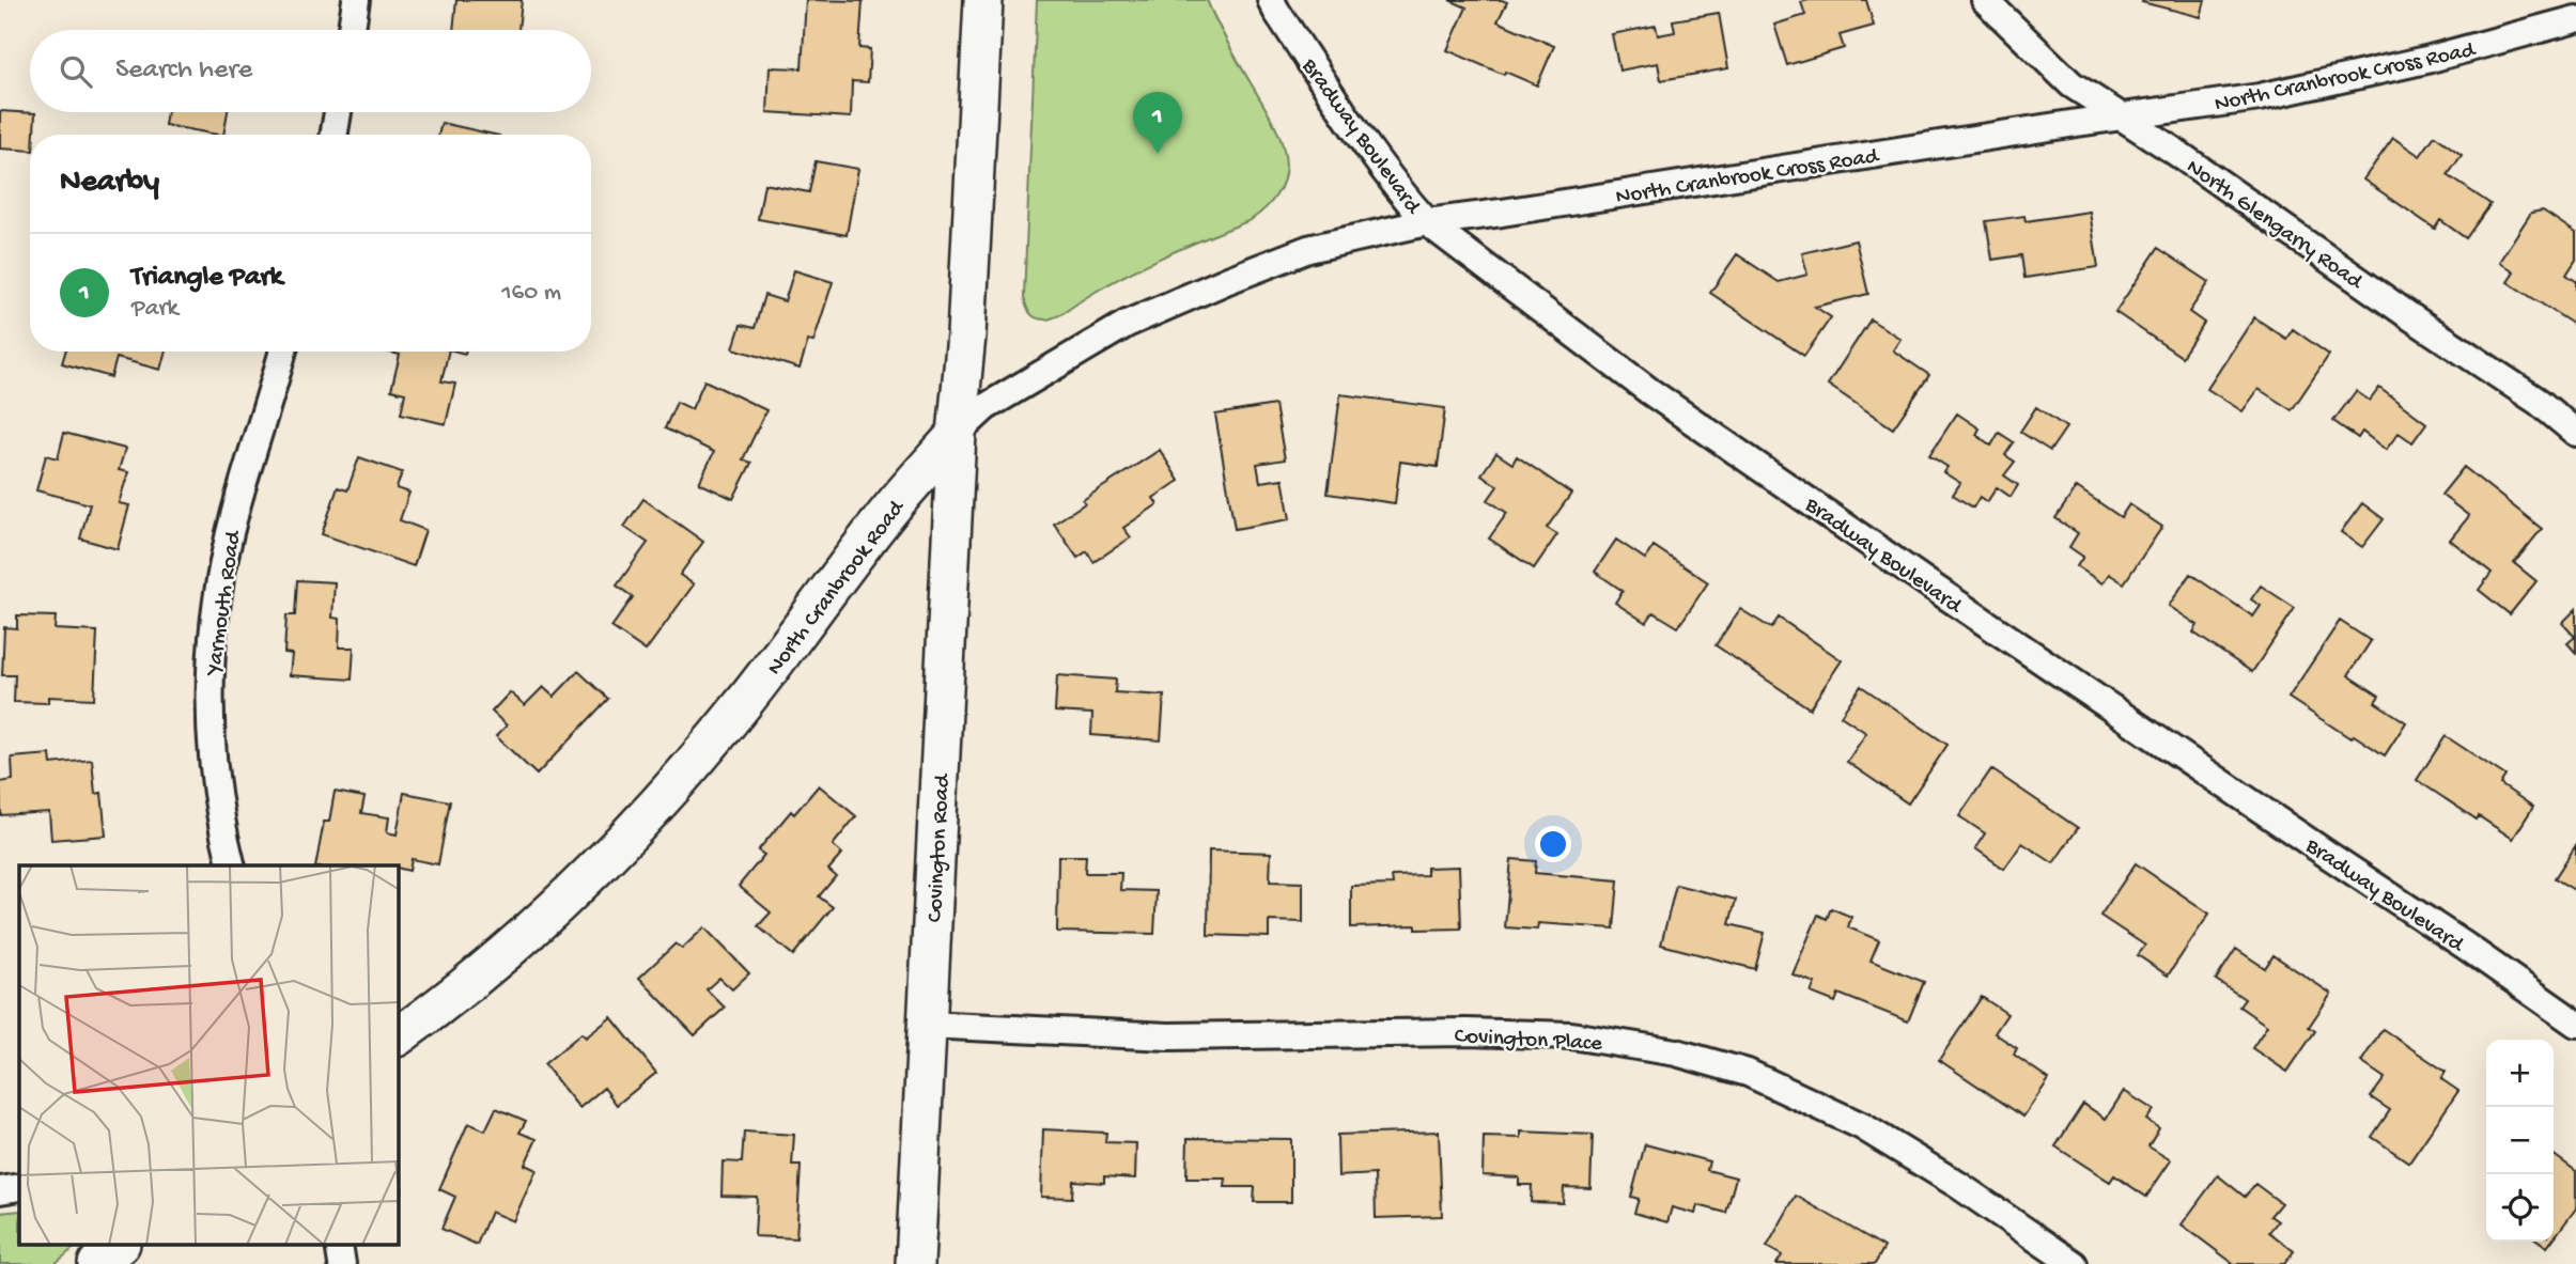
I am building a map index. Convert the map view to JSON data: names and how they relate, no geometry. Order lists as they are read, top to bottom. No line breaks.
{"streets":{"street":["North Cranbrook Cross Road","Bradway Boulevard","North Glengarry Road","North Cranbrook Road","Yarmouth Road","Covington Road","Covington Place"]},"crossings":[["North Cranbrook Cross Road","Bradway Boulevard"],["North Cranbrook Cross Road","North Glengarry Road"],["North Cranbrook Cross Road","North Cranbrook Road"],["North Cranbrook Cross Road","Covington Road"],["North Cranbrook Road","Covington Road"],["Covington Road","Covington Place"]],"page":{"search":"Search here","pins":"1","heading":"Nearby","list":[{"mark":"1","name":"Triangle Park","note":"Park","value":"160 m"}],"map_buttons":["+","−"]}}
